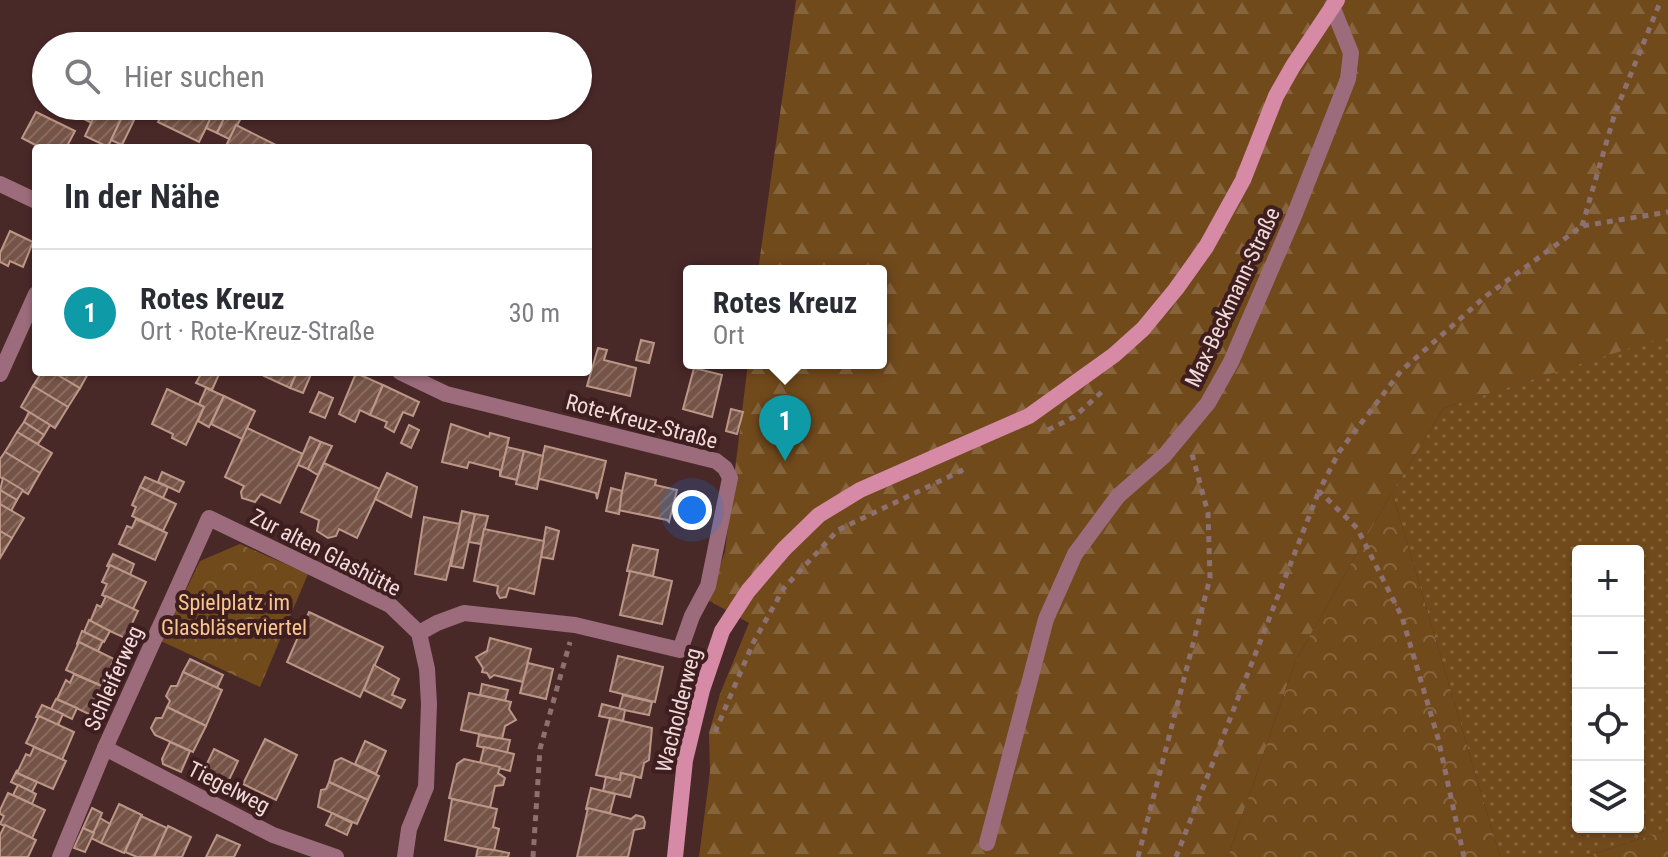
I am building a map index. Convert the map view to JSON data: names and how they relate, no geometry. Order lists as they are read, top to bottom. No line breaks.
{"streets":{"main road":["Wacholderweg"],"street":["Max-Beckmann-Straße","Rote-Kreuz-Straße","Zur alten Glashütte","Schleiferweg","Tiegelweg"]},"crossings":[["Max-Beckmann-Straße","Wacholderweg"],["Zur alten Glashütte","Schleiferweg"],["Schleiferweg","Tiegelweg"]],"parks":["Spielplatz im Glasbläserviertel"],"page":{"search":"Hier suchen","heading":"In der Nähe","list":[{"mark":"1","name":"Rotes Kreuz","note":"Ort · Rote-Kreuz-Straße","value":"30 m"}],"popup":["Rotes Kreuz","Ort"],"pins":"1","map_buttons":["+","−"]}}
